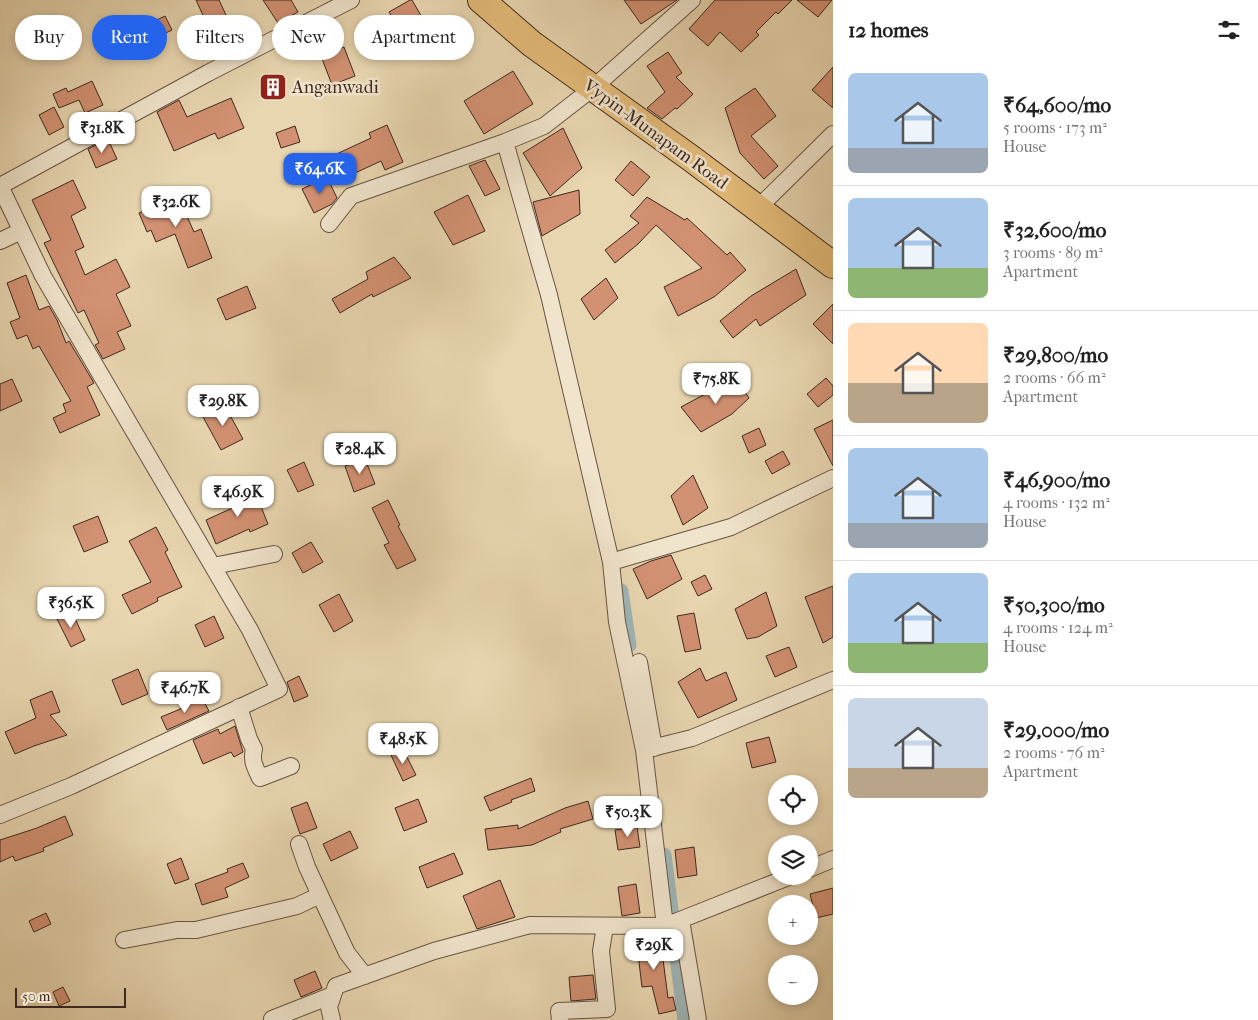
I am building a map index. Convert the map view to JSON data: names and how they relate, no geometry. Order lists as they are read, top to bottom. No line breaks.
{"streets":{"main road":["Vypin-Munapam Road"]},"places":{"building":["Anganwadi"]},"scale_bar":"50 m","page":{"heading":"12 homes","chip":["Buy","Rent","Filters","New","Apartment"],"list":[{"name":"₹64,600/mo","note":"5 rooms · 173 m² · House"},{"name":"₹32,600/mo","note":"3 rooms · 89 m² · Apartment"},{"name":"₹29,800/mo","note":"2 rooms · 66 m² · Apartment"},{"name":"₹46,900/mo","note":"4 rooms · 132 m² · House"},{"name":"₹50,300/mo","note":"4 rooms · 124 m² · House"},{"name":"₹29,000/mo","note":"2 rooms · 76 m² · Apartment"}],"price":["₹31.8K","₹64.6K","₹32.6K","₹75.8K","₹29.8K","₹28.4K","₹46.9K","₹36.5K","₹46.7K","₹48.5K","₹50.3K","₹29K"],"map_buttons":["+","−"],"scale":"50 m"}}
